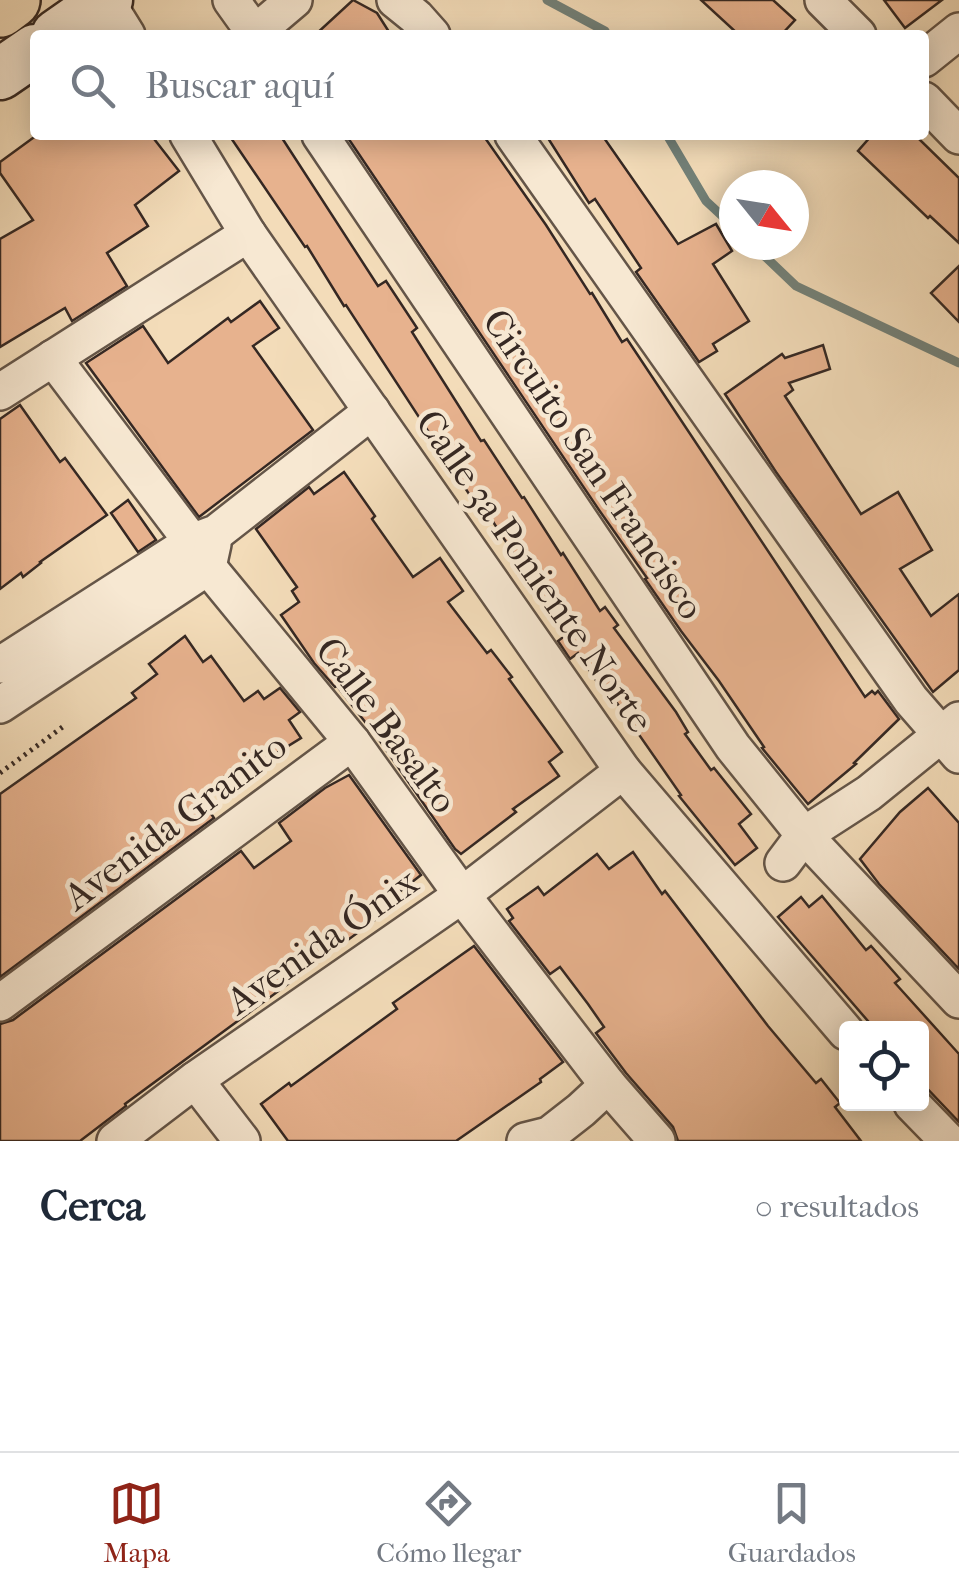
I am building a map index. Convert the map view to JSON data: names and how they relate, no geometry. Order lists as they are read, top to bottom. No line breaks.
{"streets":{"street":["Circuito San Francisco","Calle 3a Poniente Norte","Calle Basalto","Avenida Granito","Avenida Ónix"]},"crossings":[["Calle 3a Poniente Norte","Avenida Ónix"],["Calle Basalto","Avenida Granito"],["Calle Basalto","Avenida Ónix"]],"north":"bottom right","page":{"search":"Buscar aquí","heading":["Cerca","0 resultados"],"nav":["Mapa","Cómo llegar","Guardados"]}}
